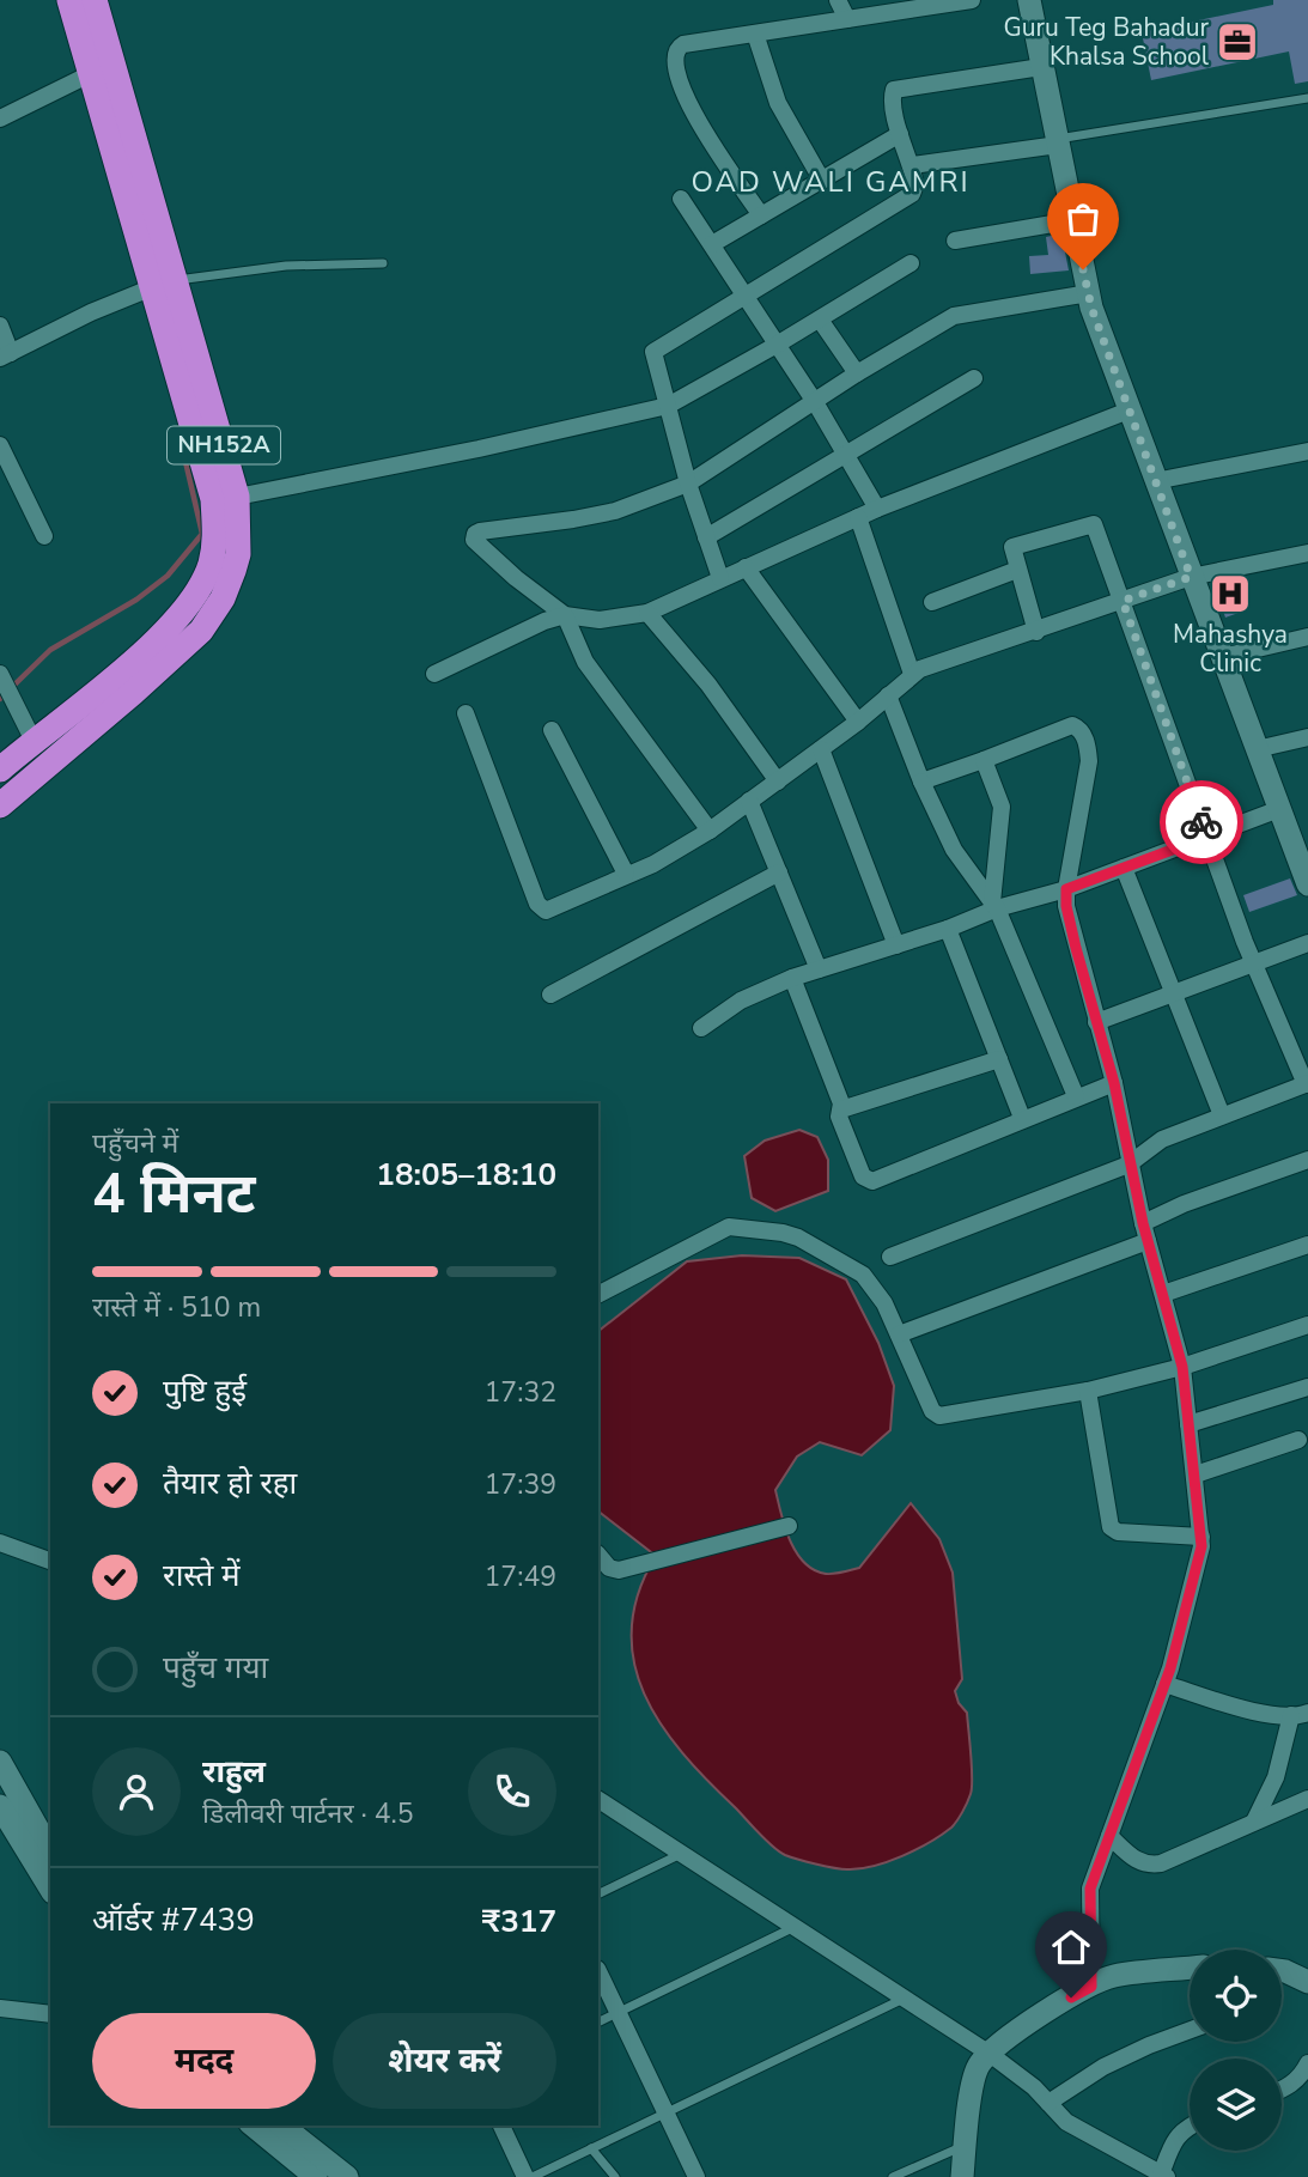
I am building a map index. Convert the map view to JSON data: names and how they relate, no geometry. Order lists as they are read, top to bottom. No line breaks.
{"streets":{"highway":["NH152A"]},"districts":["OAD WALI GAMRI"],"places":{"office":["Guru Teg Bahadur Khalsa School"],"hospital":["Mahashya Clinic"]},"page":{"heading":["4 मिनट","पहुँचने में","18:05–18:10"],"panel":["राहुल","डिलीवरी पार्टनर · 4.5","ऑर्डर #7439","₹317"],"bar":"रास्ते में · 510 m","list":[["पुष्टि हुई","17:32"],["तैयार हो रहा","17:39"],["रास्ते में","17:49"],"पहुँच गया"],"buttons":["मदद","शेयर करें"]}}
